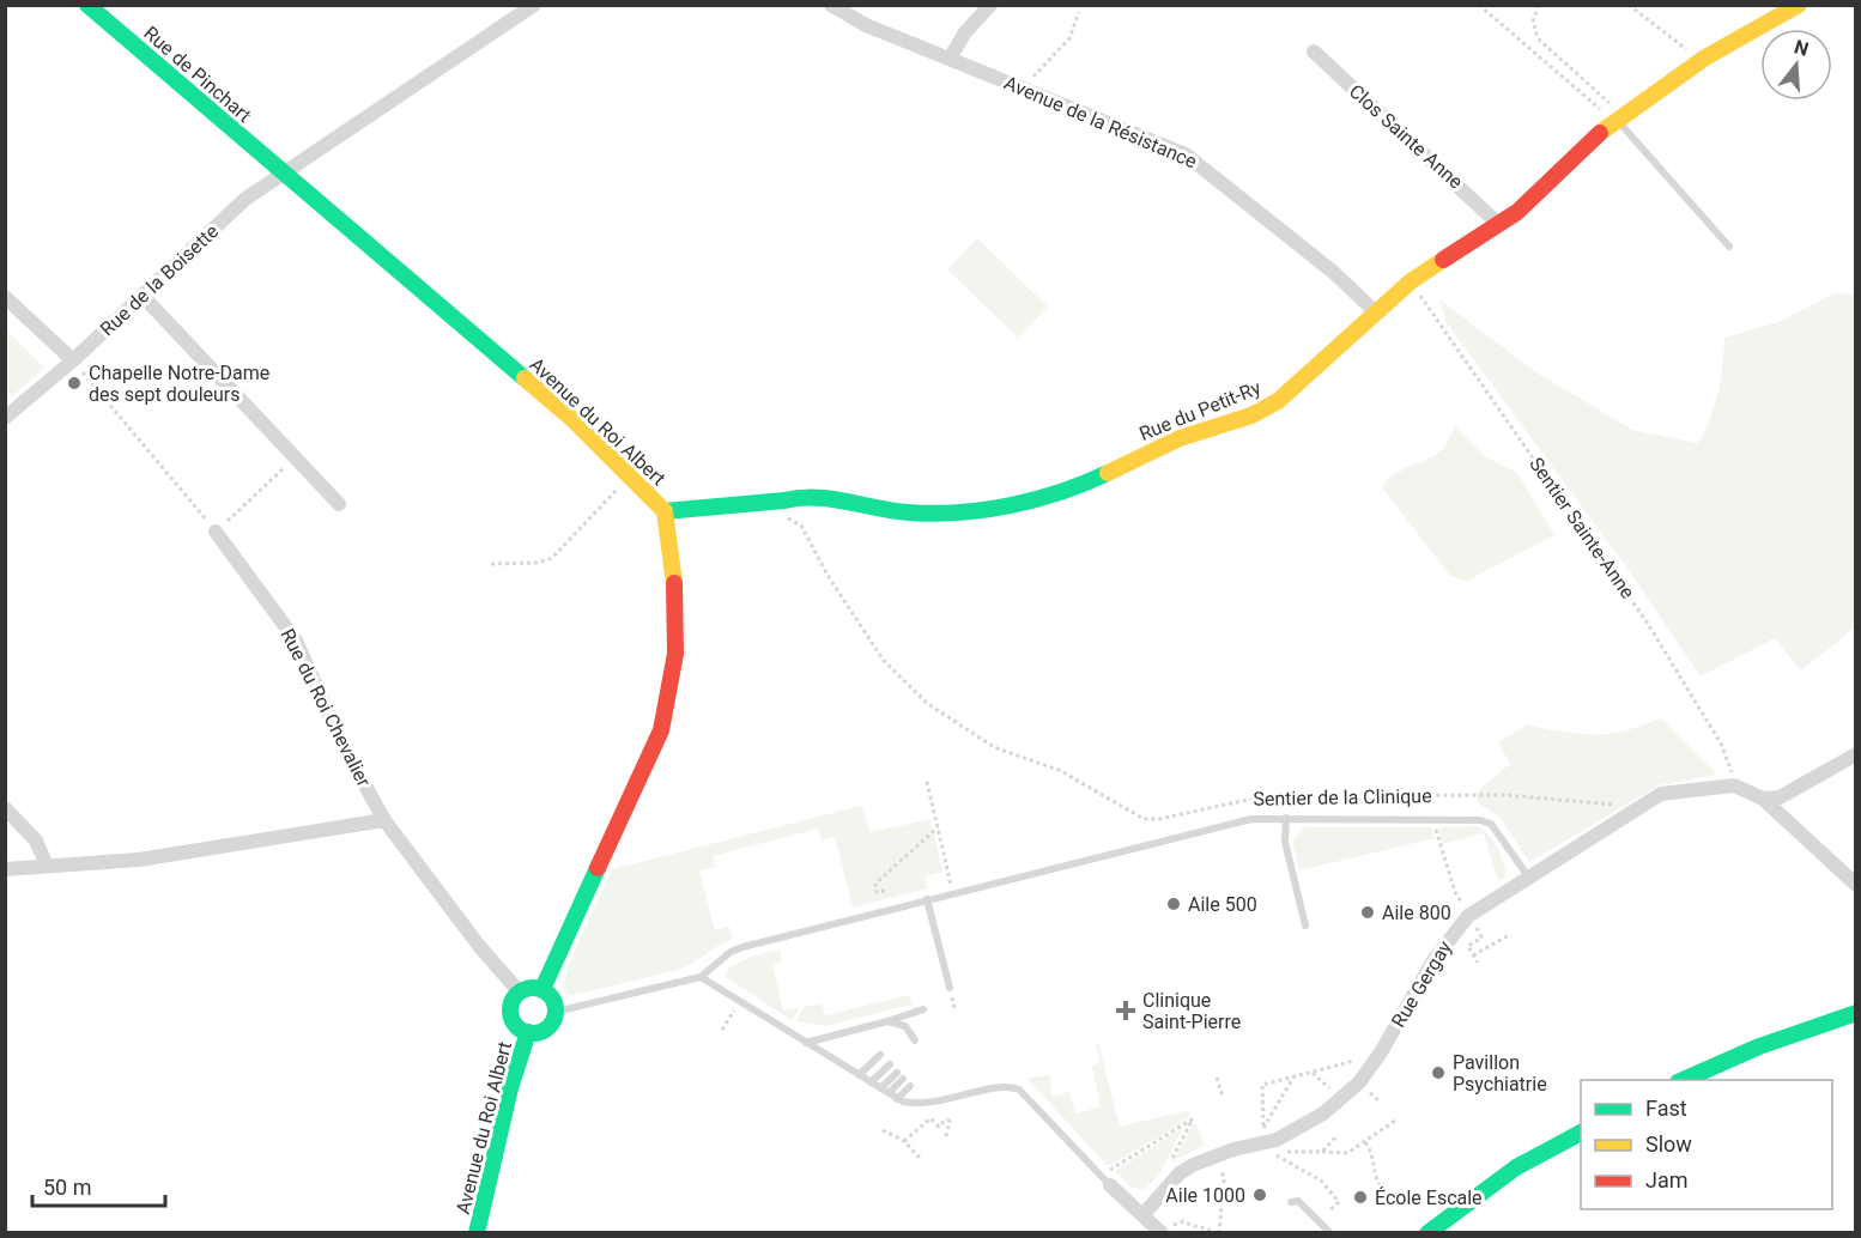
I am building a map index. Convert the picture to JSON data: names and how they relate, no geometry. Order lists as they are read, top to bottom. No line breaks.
{"streets":{"street":["Rue de Pinchart","Avenue de la Résistance","Clos Sainte Anne","Rue de la Boisette","Rue du Petit-Ry","Avenue du Roi Albert","Rue du Roi Chevalier","Rue Gergay"],"path":["Sentier Sainte-Anne","Sentier de la Clinique"]},"crossings":[["Rue de Pinchart","Rue de la Boisette"],["Rue de Pinchart","Avenue du Roi Albert"],["Avenue de la Résistance","Rue du Petit-Ry"],["Clos Sainte Anne","Rue du Petit-Ry"],["Rue de la Boisette","Avenue du Roi Albert"],["Rue du Petit-Ry","Avenue du Roi Albert"],["Rue du Petit-Ry","Sentier Sainte-Anne"],["Avenue du Roi Albert","Rue du Roi Chevalier"],["Sentier Sainte-Anne","Rue Gergay"],["Sentier de la Clinique","Rue Gergay"]],"places":{"other":["Chapelle Notre-Dame des sept douleurs","Aile 500","Aile 800","Pavillon Psychiatrie","Aile 1000","École Escale"],"health":["Clinique Saint-Pierre"]},"legend":["Fast","Slow","Jam"],"scale_bar":"50 m","north":"top"}
